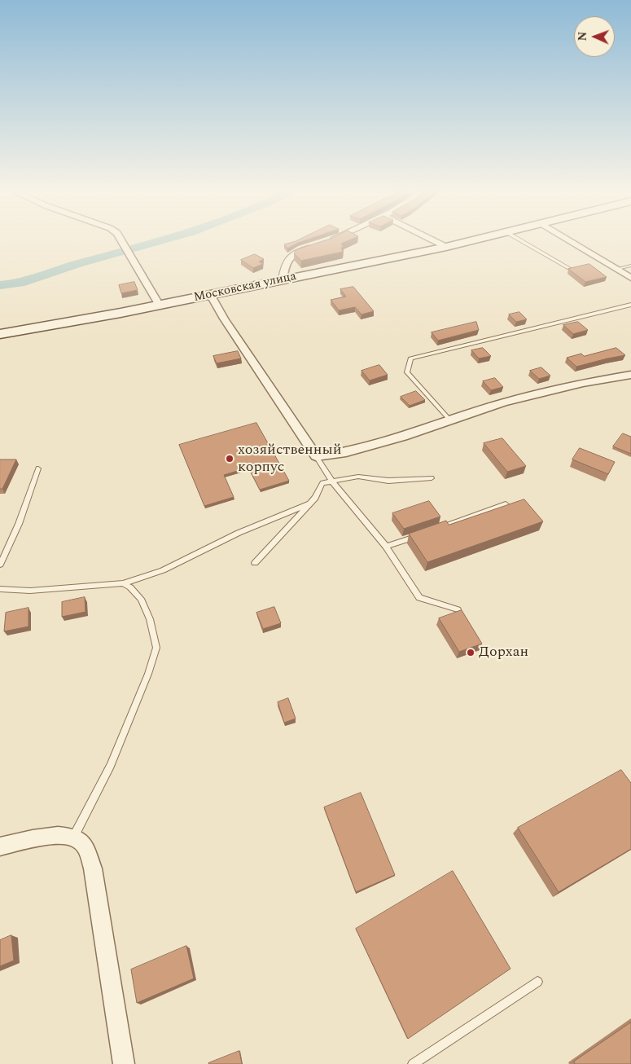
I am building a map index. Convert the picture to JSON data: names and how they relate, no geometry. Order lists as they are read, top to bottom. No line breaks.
{"streets":{"street":["Московская улица"]},"places":["хозяйственный корпус","Дорхан"],"north":"left"}
